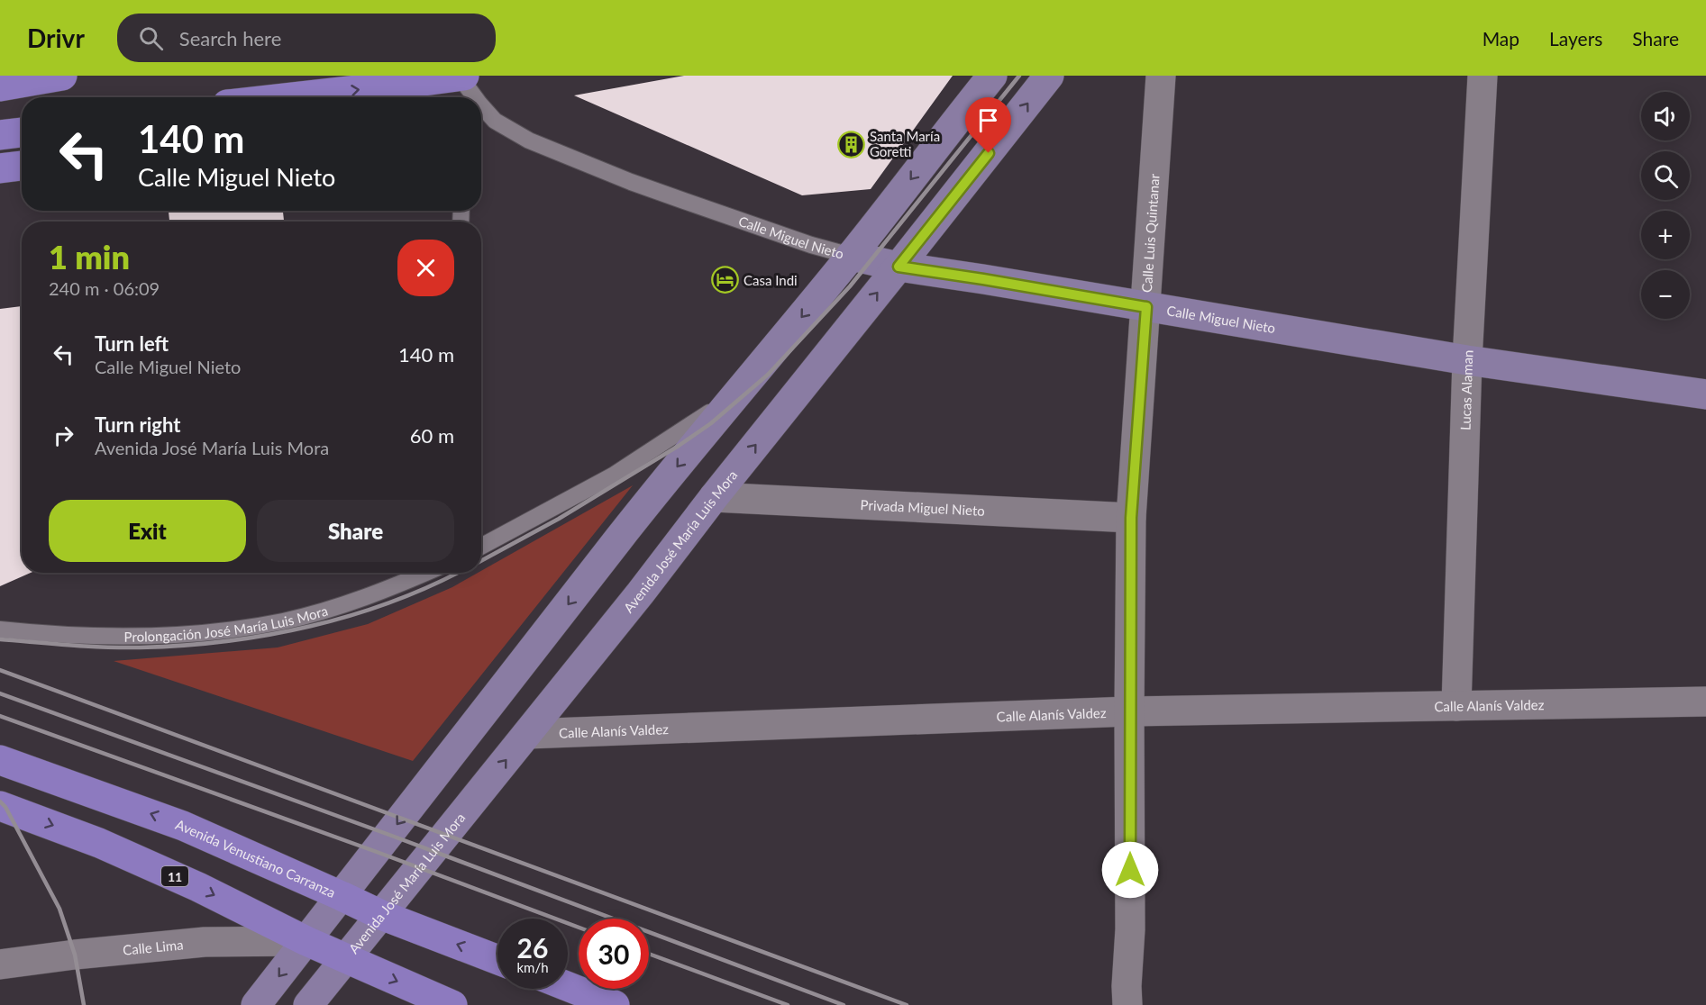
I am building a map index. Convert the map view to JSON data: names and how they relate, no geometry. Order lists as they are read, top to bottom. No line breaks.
{"streets":{"main road":["Avenida Venustiano Carranza","11"],"street":["Calle Luis Quintanar","Calle Miguel Nieto","Lucas Alaman","Privada Miguel Nieto","Avenida José María Luis Mora","Calle Alanís Valdez","Calle Lima"],"lane":["Prolongación José María Luis Mora"]},"crossings":[["Calle Luis Quintanar","Calle Miguel Nieto"],["Calle Luis Quintanar","Privada Miguel Nieto"],["Calle Luis Quintanar","Calle Alanís Valdez"],["Calle Miguel Nieto","Lucas Alaman"],["Calle Miguel Nieto","Avenida José María Luis Mora"],["Lucas Alaman","Calle Alanís Valdez"],["Privada Miguel Nieto","Avenida José María Luis Mora"],["Avenida José María Luis Mora","Calle Alanís Valdez"],["Avenida José María Luis Mora","Avenida Venustiano Carranza"],["Avenida José María Luis Mora","11"],["11","Calle Lima"]],"places":{"building":["Santa María Goretti"],"hotel":["Casa Indi"]},"page":{"header":"Drivr","search":"Search here","nav":["Map","Layers","Share"],"map_buttons":["+","−"],"turn":["140 m","Calle Miguel Nieto"],"heading":["1 min","240 m · 06:09"],"list":[{"name":"Turn left","note":"Calle Miguel Nieto","value":"140 m"},{"name":"Turn right","note":"Avenida José María Luis Mora","value":"60 m"}],"buttons":["Exit","Share"],"speed":"26 km/h","limit":"30"}}
